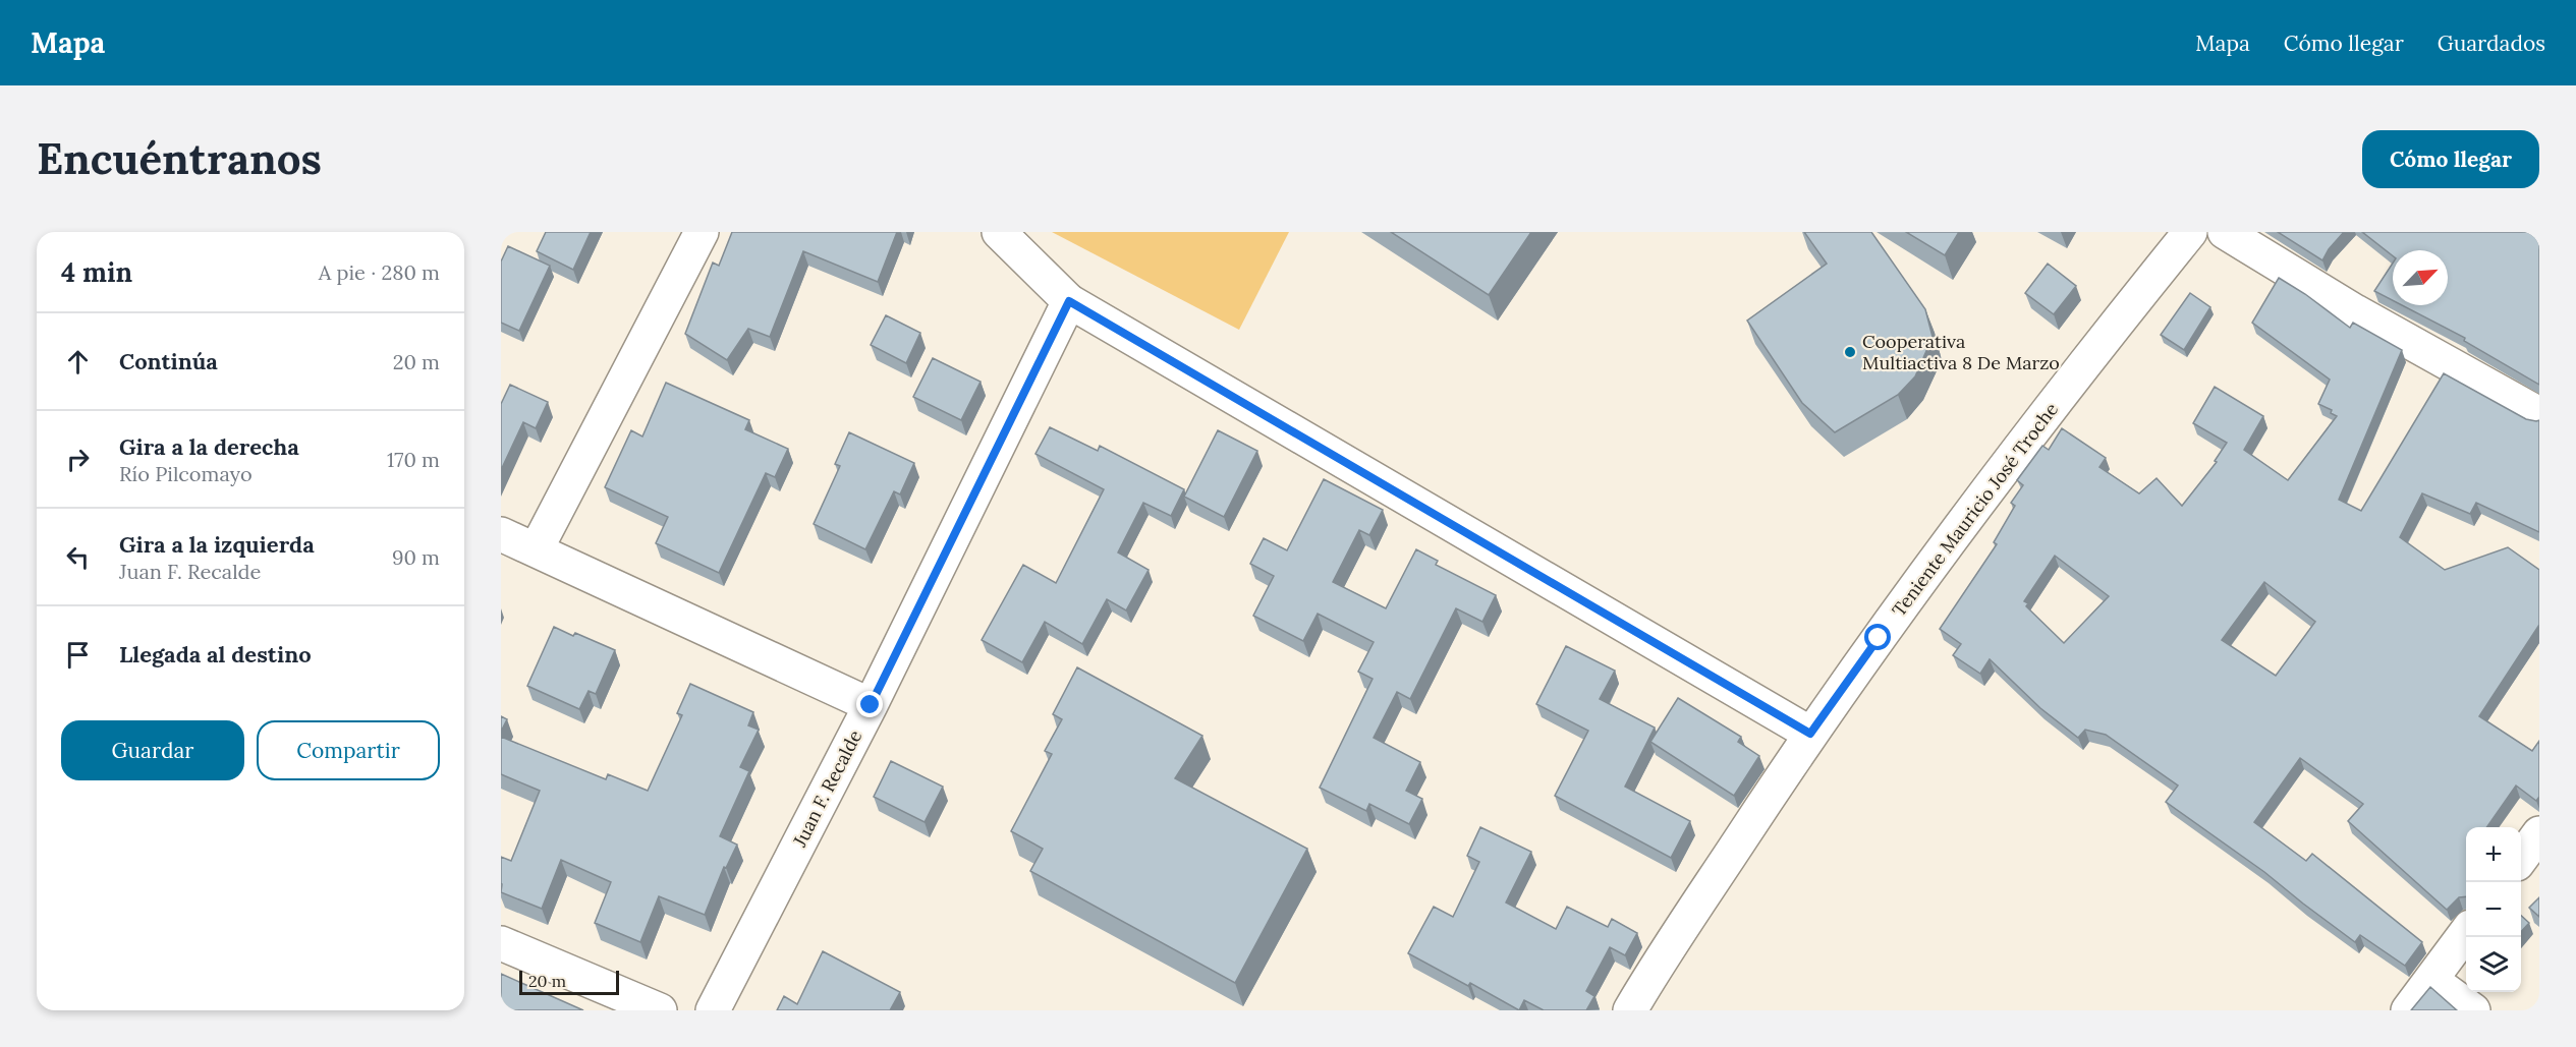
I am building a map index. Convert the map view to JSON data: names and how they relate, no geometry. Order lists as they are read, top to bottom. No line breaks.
{"streets":{"street":["Teniente Mauricio José Troche","Juan F. Recalde"]},"places":["Cooperativa Multiactiva 8 De Marzo"],"scale_bar":"20 m","north":"top right","page":{"header":"Mapa","nav":["Mapa","Cómo llegar","Guardados"],"buttons":["Cómo llegar",["Guardar","Compartir"]],"title":"Encuéntranos","heading":["4 min","A pie · 280 m"],"list":[["Continúa","20 m"],["Gira a la derecha","Río Pilcomayo","170 m"],["Gira a la izquierda","Juan F. Recalde","90 m"],"Llegada al destino"],"map_buttons":["+","−"],"scale":"20 m"}}
